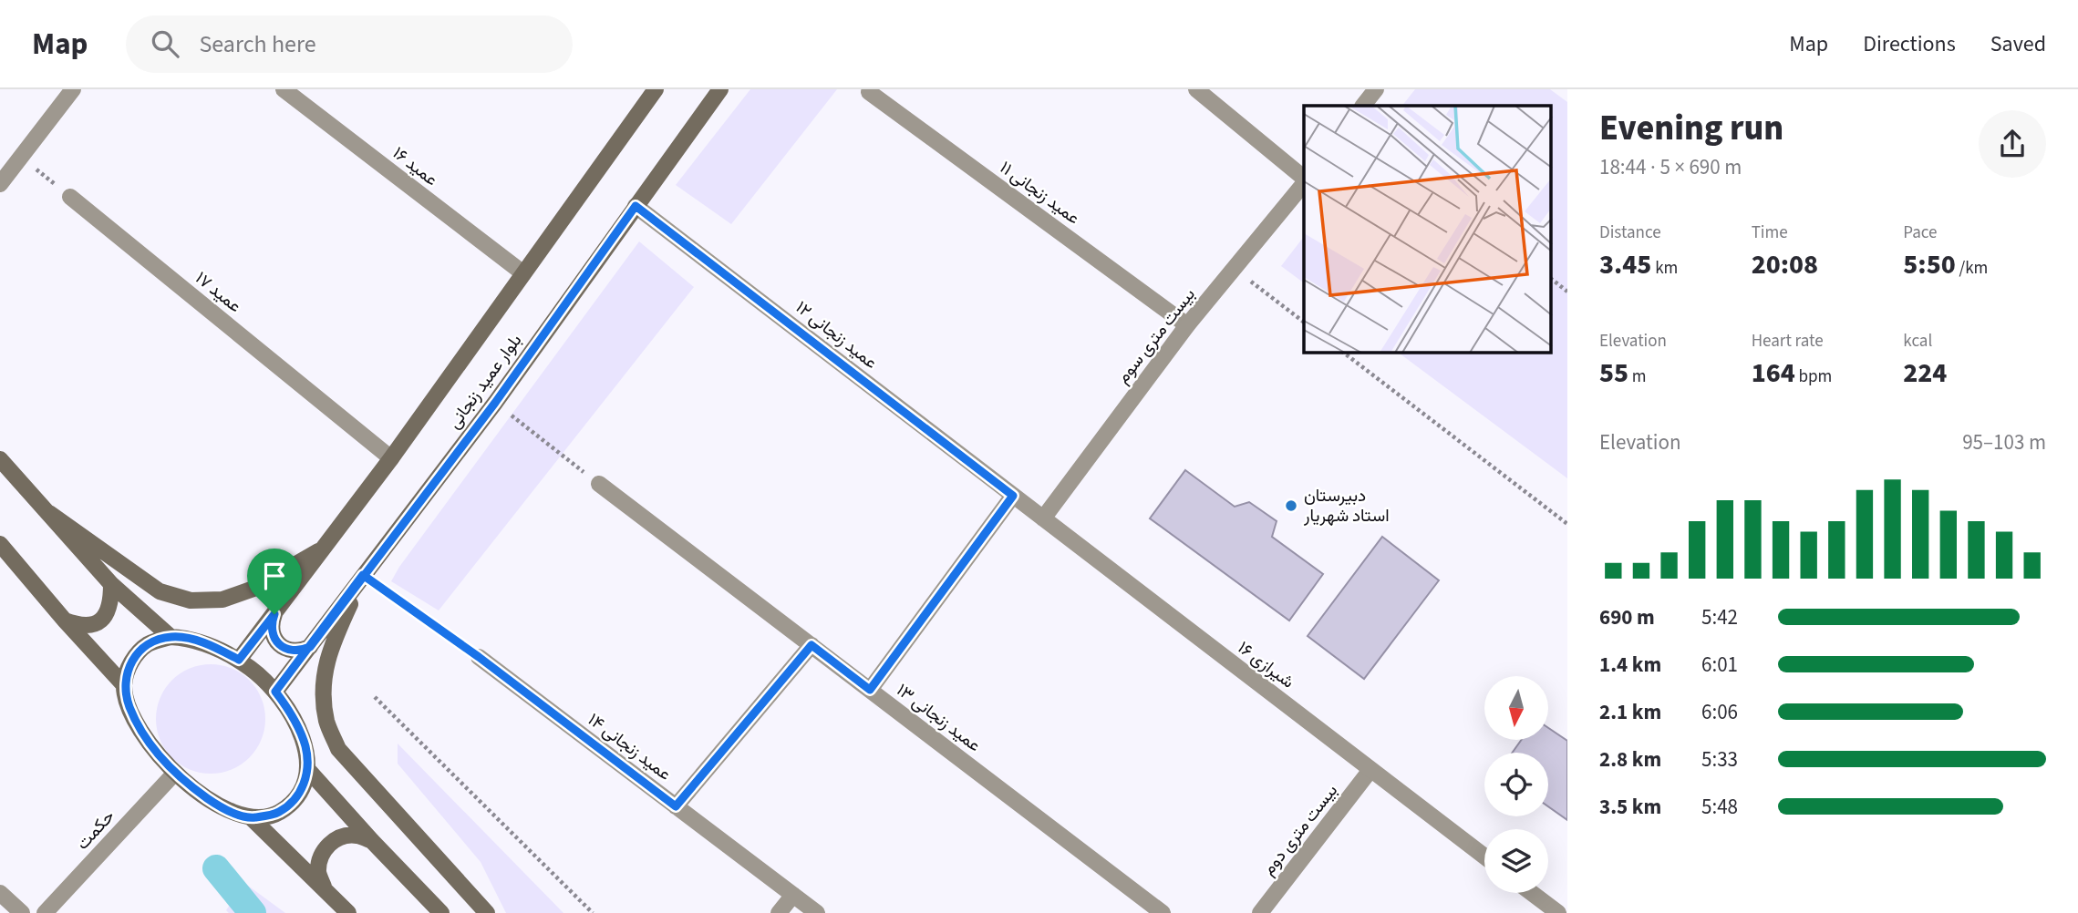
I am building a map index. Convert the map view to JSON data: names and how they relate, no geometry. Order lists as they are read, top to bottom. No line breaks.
{"streets":{"main road":["بلوار عمید زنجانی"],"street":["عمید ۱۶","عمید زنجانی ۱۱","عمید ۱۷","عمید زنجانی ۱۲","بیست متری سوم","شیرازی ۱۶","عمید زنجانی ۱۳","عمید زنجانی ۱۴","حکمت","بیست متری دوم"]},"crossings":[["عمید ۱۶","بلوار عمید زنجانی"],["عمید زنجانی ۱۱","بیست متری سوم"],["عمید ۱۷","بلوار عمید زنجانی"],["عمید زنجانی ۱۲","بلوار عمید زنجانی"],["عمید زنجانی ۱۲","شیرازی ۱۶"],["بیست متری سوم","شیرازی ۱۶"],["بلوار عمید زنجانی","حکمت"],["شیرازی ۱۶","بیست متری دوم"]],"places":["دبیرستان استاد شهریار"],"north":"bottom","page":{"header":"Map","search":"Search here","nav":["Map","Directions","Saved"],"heading":["Evening run","18:44 · 5 × 690 m"],"stats":[["Distance","3.45 km"],["Time","20:08"],["Pace","5:50 /km"],["Elevation","55 m"],["Heart rate","164 bpm"],["kcal","224"]],"chart":["Elevation","95–103 m"],"list":[{"name":"690 m","note":"5:42"},{"name":"1.4 km","note":"6:01"},{"name":"2.1 km","note":"6:06"},{"name":"2.8 km","note":"5:33"},{"name":"3.5 km","note":"5:48"}]}}
